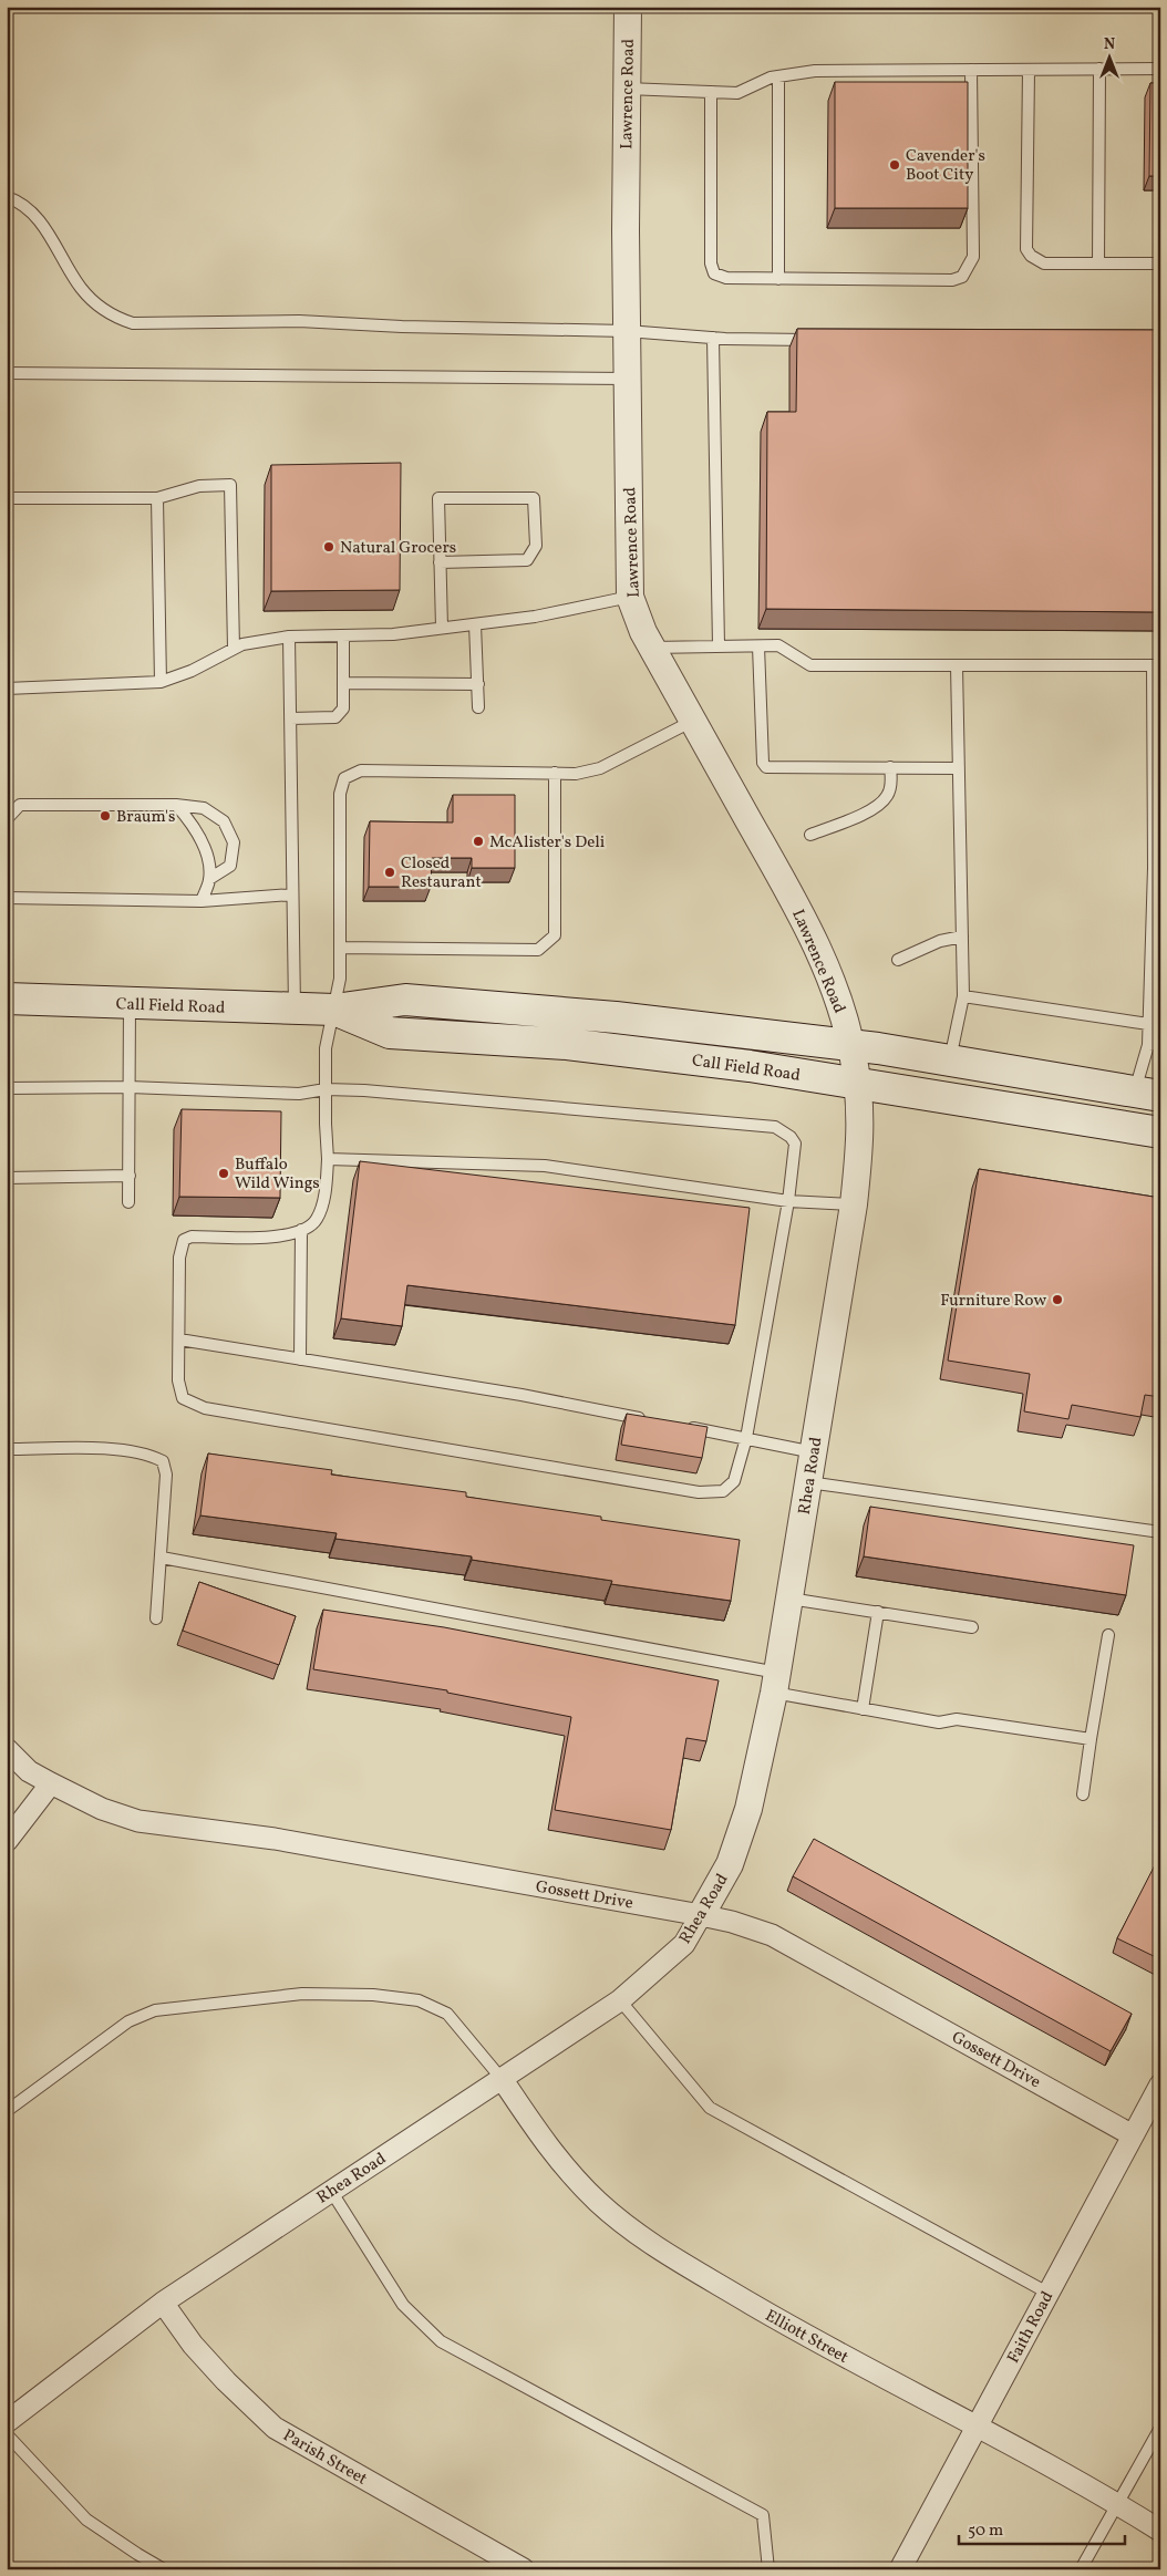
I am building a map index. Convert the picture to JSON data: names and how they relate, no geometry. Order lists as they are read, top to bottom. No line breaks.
{"streets":{"main road":["Call Field Road"],"street":["Lawrence Road","Rhea Road","Gossett Drive","Faith Road","Elliott Street","Parish Street"]},"crossings":[["Lawrence Road","Call Field Road"],["Lawrence Road","Rhea Road"],["Call Field Road","Rhea Road"],["Rhea Road","Gossett Drive"],["Rhea Road","Elliott Street"],["Rhea Road","Parish Street"],["Gossett Drive","Faith Road"],["Faith Road","Elliott Street"]],"places":["Cavender's Boot City","Natural Grocers","Braum's","McAlister's Deli","Closed Restaurant","Buffalo Wild Wings","Furniture Row"],"scale_bar":"50 m","north":"top"}
